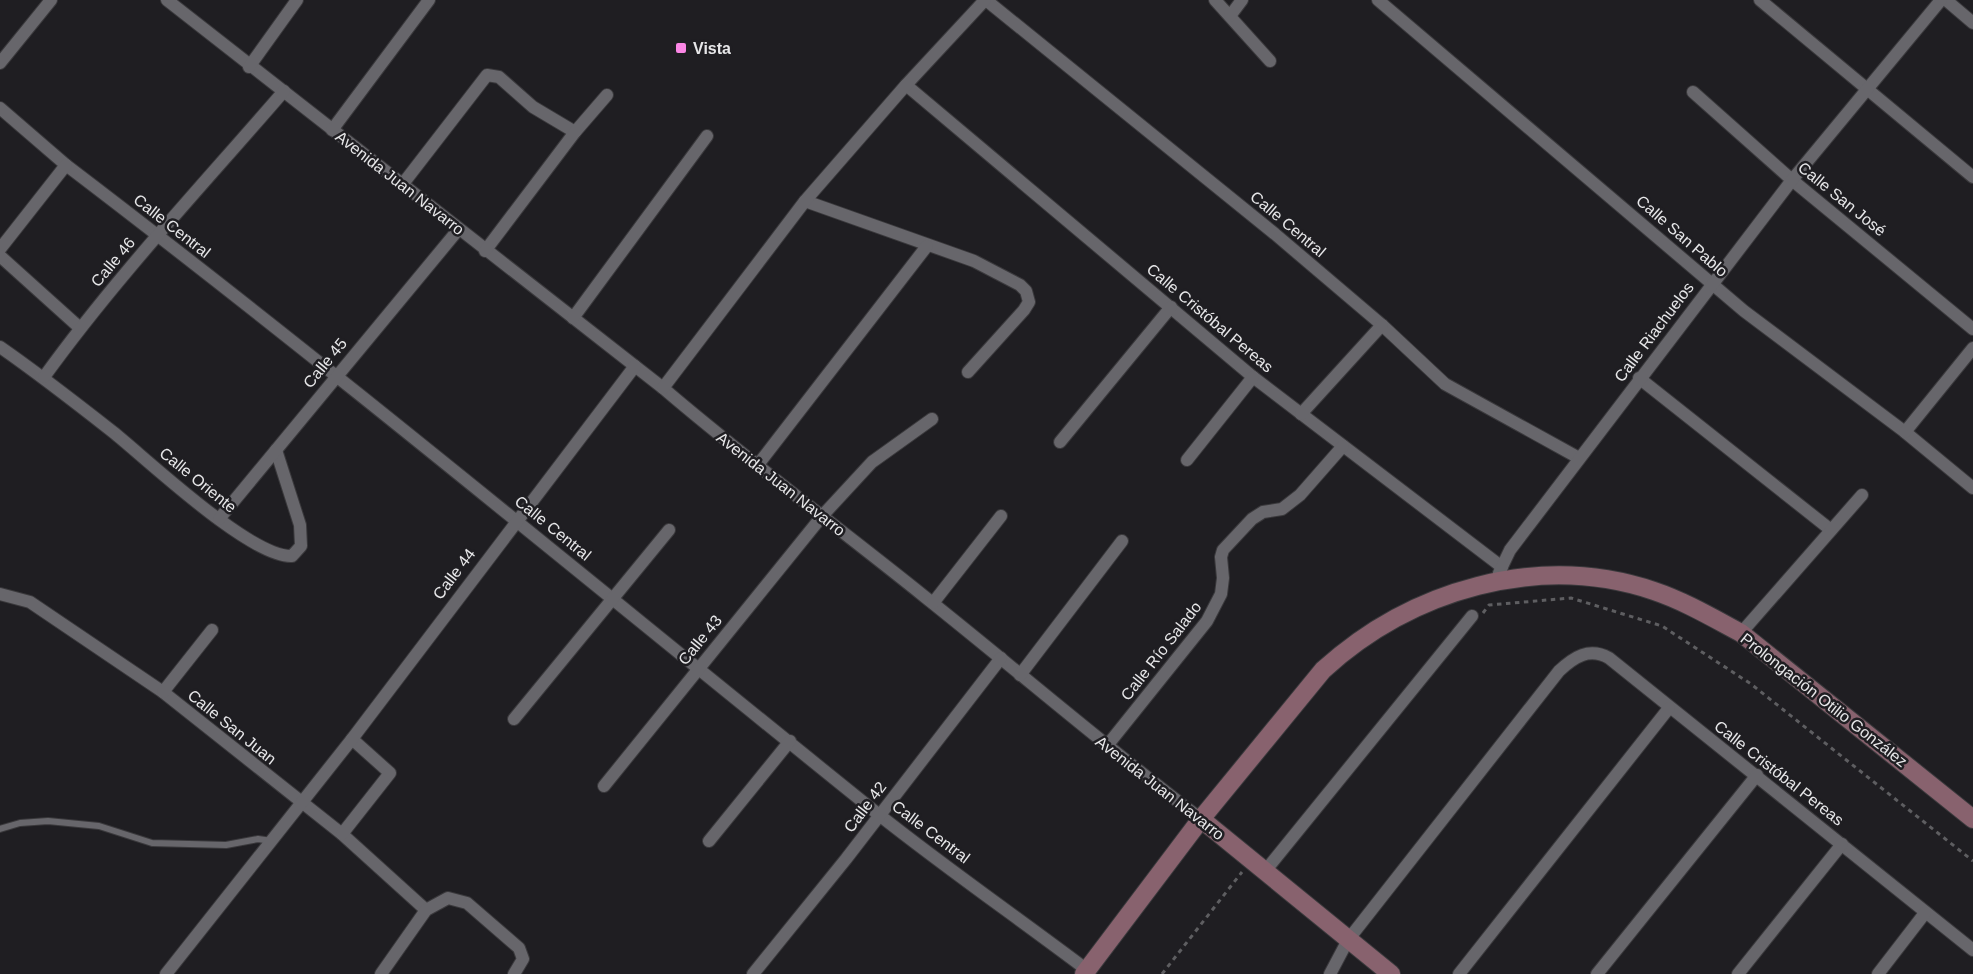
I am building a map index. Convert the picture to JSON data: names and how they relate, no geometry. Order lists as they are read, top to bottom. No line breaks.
{"streets":{"main road":["Avenida Juan Navarro","Prolongación Otilio González"],"street":["Calle San José","Calle Central","Calle San Pablo","Calle 46","Calle Cristóbal Pereas","Calle Riachuelos","Calle 45","Calle Oriente","Calle 44","Calle 43","Calle Río Salado","Calle San Juan","Calle 42"]},"crossings":[["Avenida Juan Navarro","Calle 46"],["Avenida Juan Navarro","Calle Cristóbal Pereas"],["Avenida Juan Navarro","Calle 45"],["Avenida Juan Navarro","Calle 44"],["Avenida Juan Navarro","Calle 43"],["Avenida Juan Navarro","Calle Río Salado"],["Avenida Juan Navarro","Prolongación Otilio González"],["Avenida Juan Navarro","Calle 42"],["Calle San José","Calle Riachuelos"],["Calle Central","Calle 46"],["Calle Central","Calle Riachuelos"],["Calle Central","Calle 45"],["Calle Central","Calle 44"],["Calle Central","Calle 43"],["Calle Central","Prolongación Otilio González"],["Calle Central","Calle 42"],["Calle San Pablo","Calle Riachuelos"],["Calle 46","Calle Oriente"],["Calle Cristóbal Pereas","Calle Riachuelos"],["Calle Cristóbal Pereas","Calle Río Salado"],["Calle Cristóbal Pereas","Prolongación Otilio González"],["Calle Riachuelos","Prolongación Otilio González"],["Calle 45","Calle Oriente"],["Calle 44","Calle San Juan"]],"places":{"transit":["Vista"]}}
